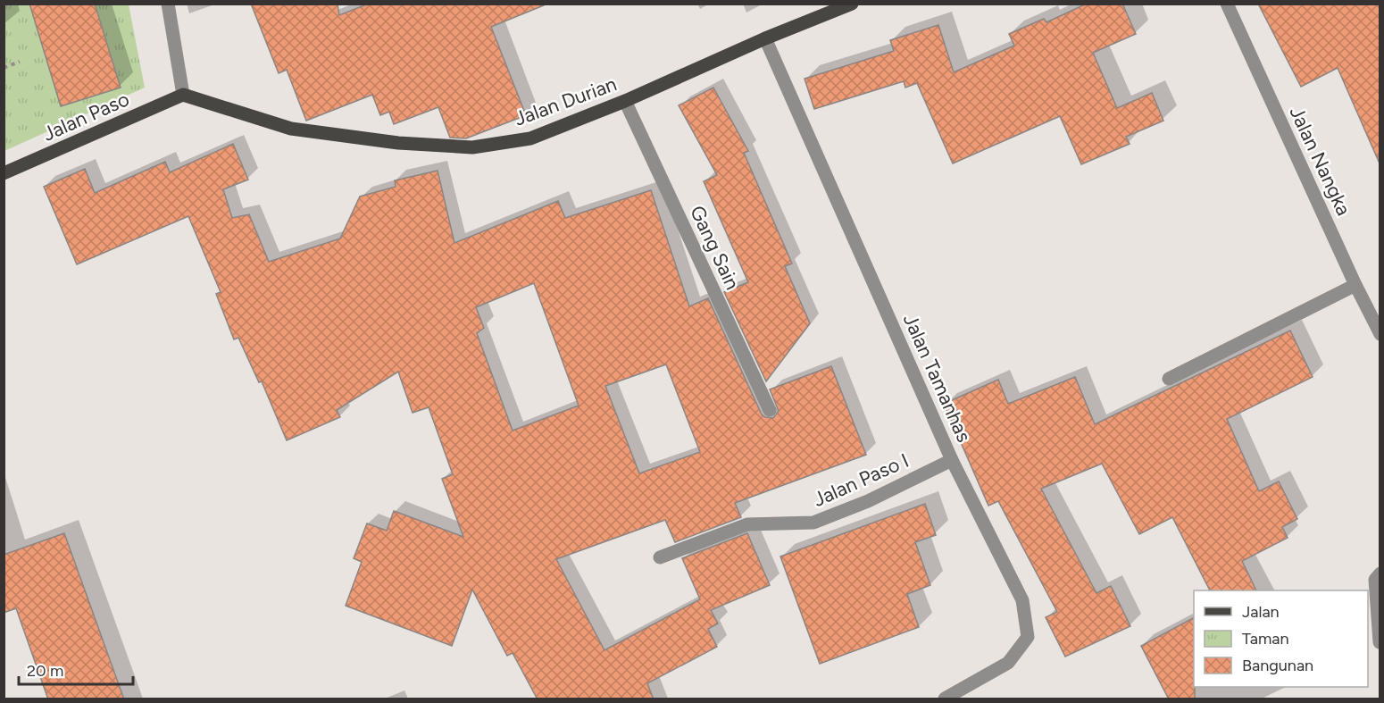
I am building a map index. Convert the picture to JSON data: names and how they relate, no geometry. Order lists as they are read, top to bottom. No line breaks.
{"streets":{"main road":["Jalan Durian","Jalan Paso"],"street":["Jalan Nangka","Gang Sain","Jalan Tamanhas","Jalan Paso I"]},"crossings":[["Jalan Durian","Jalan Paso"],["Jalan Durian","Gang Sain"],["Jalan Durian","Jalan Tamanhas"],["Jalan Tamanhas","Jalan Paso I"]],"legend":["Jalan","Taman","Bangunan"],"scale_bar":"20 m"}
